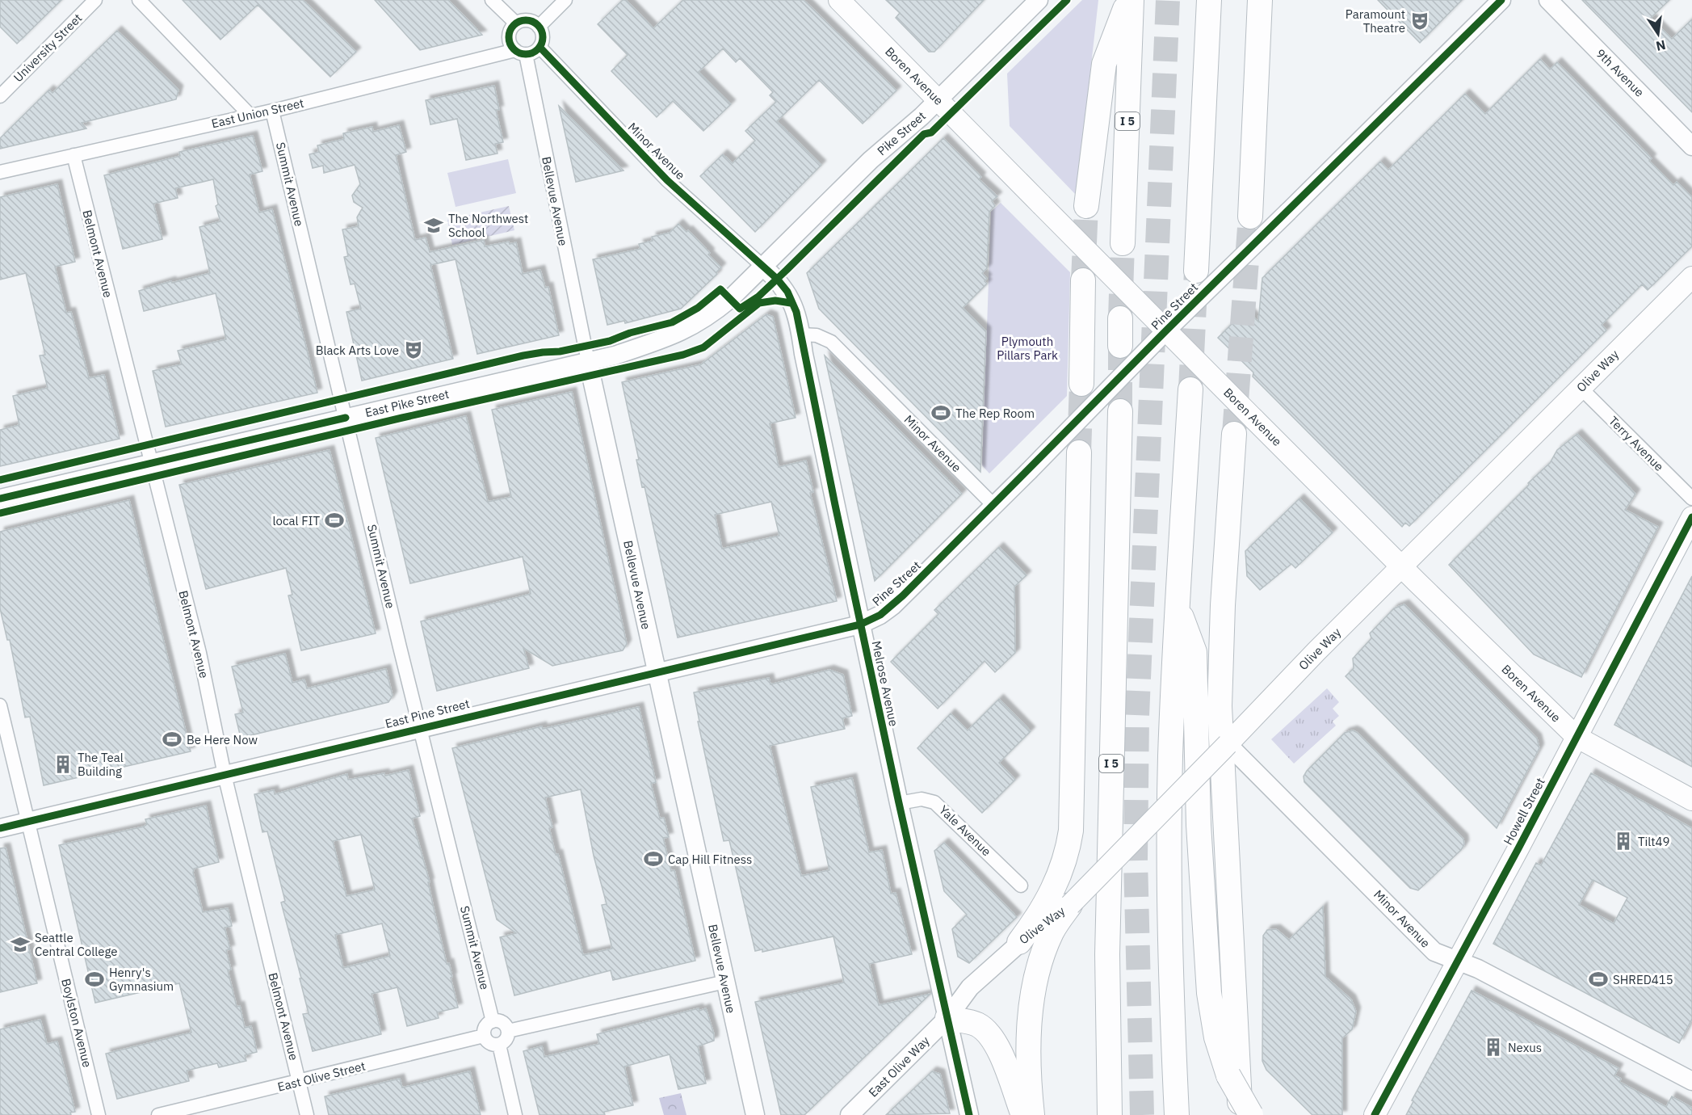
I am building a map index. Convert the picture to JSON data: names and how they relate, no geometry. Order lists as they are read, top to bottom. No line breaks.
{"streets":{"highway":["I 5"],"main road":["9th Avenue","Boren Avenue","Pike Street","Minor Avenue","Bellevue Avenue","Pine Street","Olive Way","East Pike Street","Melrose Avenue","East Pine Street","Howell Street","East Olive Way"],"street":["University Street","East Union Street","Summit Avenue","Belmont Avenue","Terry Avenue","Yale Avenue","Boylston Avenue","East Olive Street"]},"crossings":[["Boren Avenue","Pike Street"],["Boren Avenue","Pine Street"],["Boren Avenue","Olive Way"],["Boren Avenue","Howell Street"],["East Union Street","Minor Avenue"],["East Union Street","Summit Avenue"],["East Union Street","Bellevue Avenue"],["East Union Street","Belmont Avenue"],["Pike Street","Minor Avenue"],["Pike Street","East Pike Street"],["Pike Street","Melrose Avenue"],["Minor Avenue","Bellevue Avenue"],["Minor Avenue","Pine Street"],["Minor Avenue","Olive Way"],["Minor Avenue","East Pike Street"],["Minor Avenue","Melrose Avenue"],["Minor Avenue","Howell Street"],["Summit Avenue","East Pike Street"],["Summit Avenue","East Pine Street"],["Summit Avenue","East Olive Street"],["Bellevue Avenue","East Pike Street"],["Bellevue Avenue","East Pine Street"],["Belmont Avenue","East Pike Street"],["Belmont Avenue","East Pine Street"],["Belmont Avenue","East Olive Street"],["Pine Street","Melrose Avenue"],["Pine Street","East Pine Street"],["Olive Way","Terry Avenue"],["Olive Way","Melrose Avenue"],["Olive Way","East Olive Way"],["East Pike Street","Melrose Avenue"],["Melrose Avenue","East Pine Street"],["Melrose Avenue","Yale Avenue"],["Melrose Avenue","East Olive Way"],["East Pine Street","Boylston Avenue"]],"parks":["Plymouth Pillars Park"],"places":{"theatre":["Paramount Theatre","Black Arts Love"],"school or university":["The Northwest School","Seattle Central College"],"sports":["The Rep Room","local FIT","Be Here Now","Cap Hill Fitness","Henry's Gymnasium","SHRED415"],"building":["The Teal Building","Tilt49","Nexus"]},"north":"bottom"}
